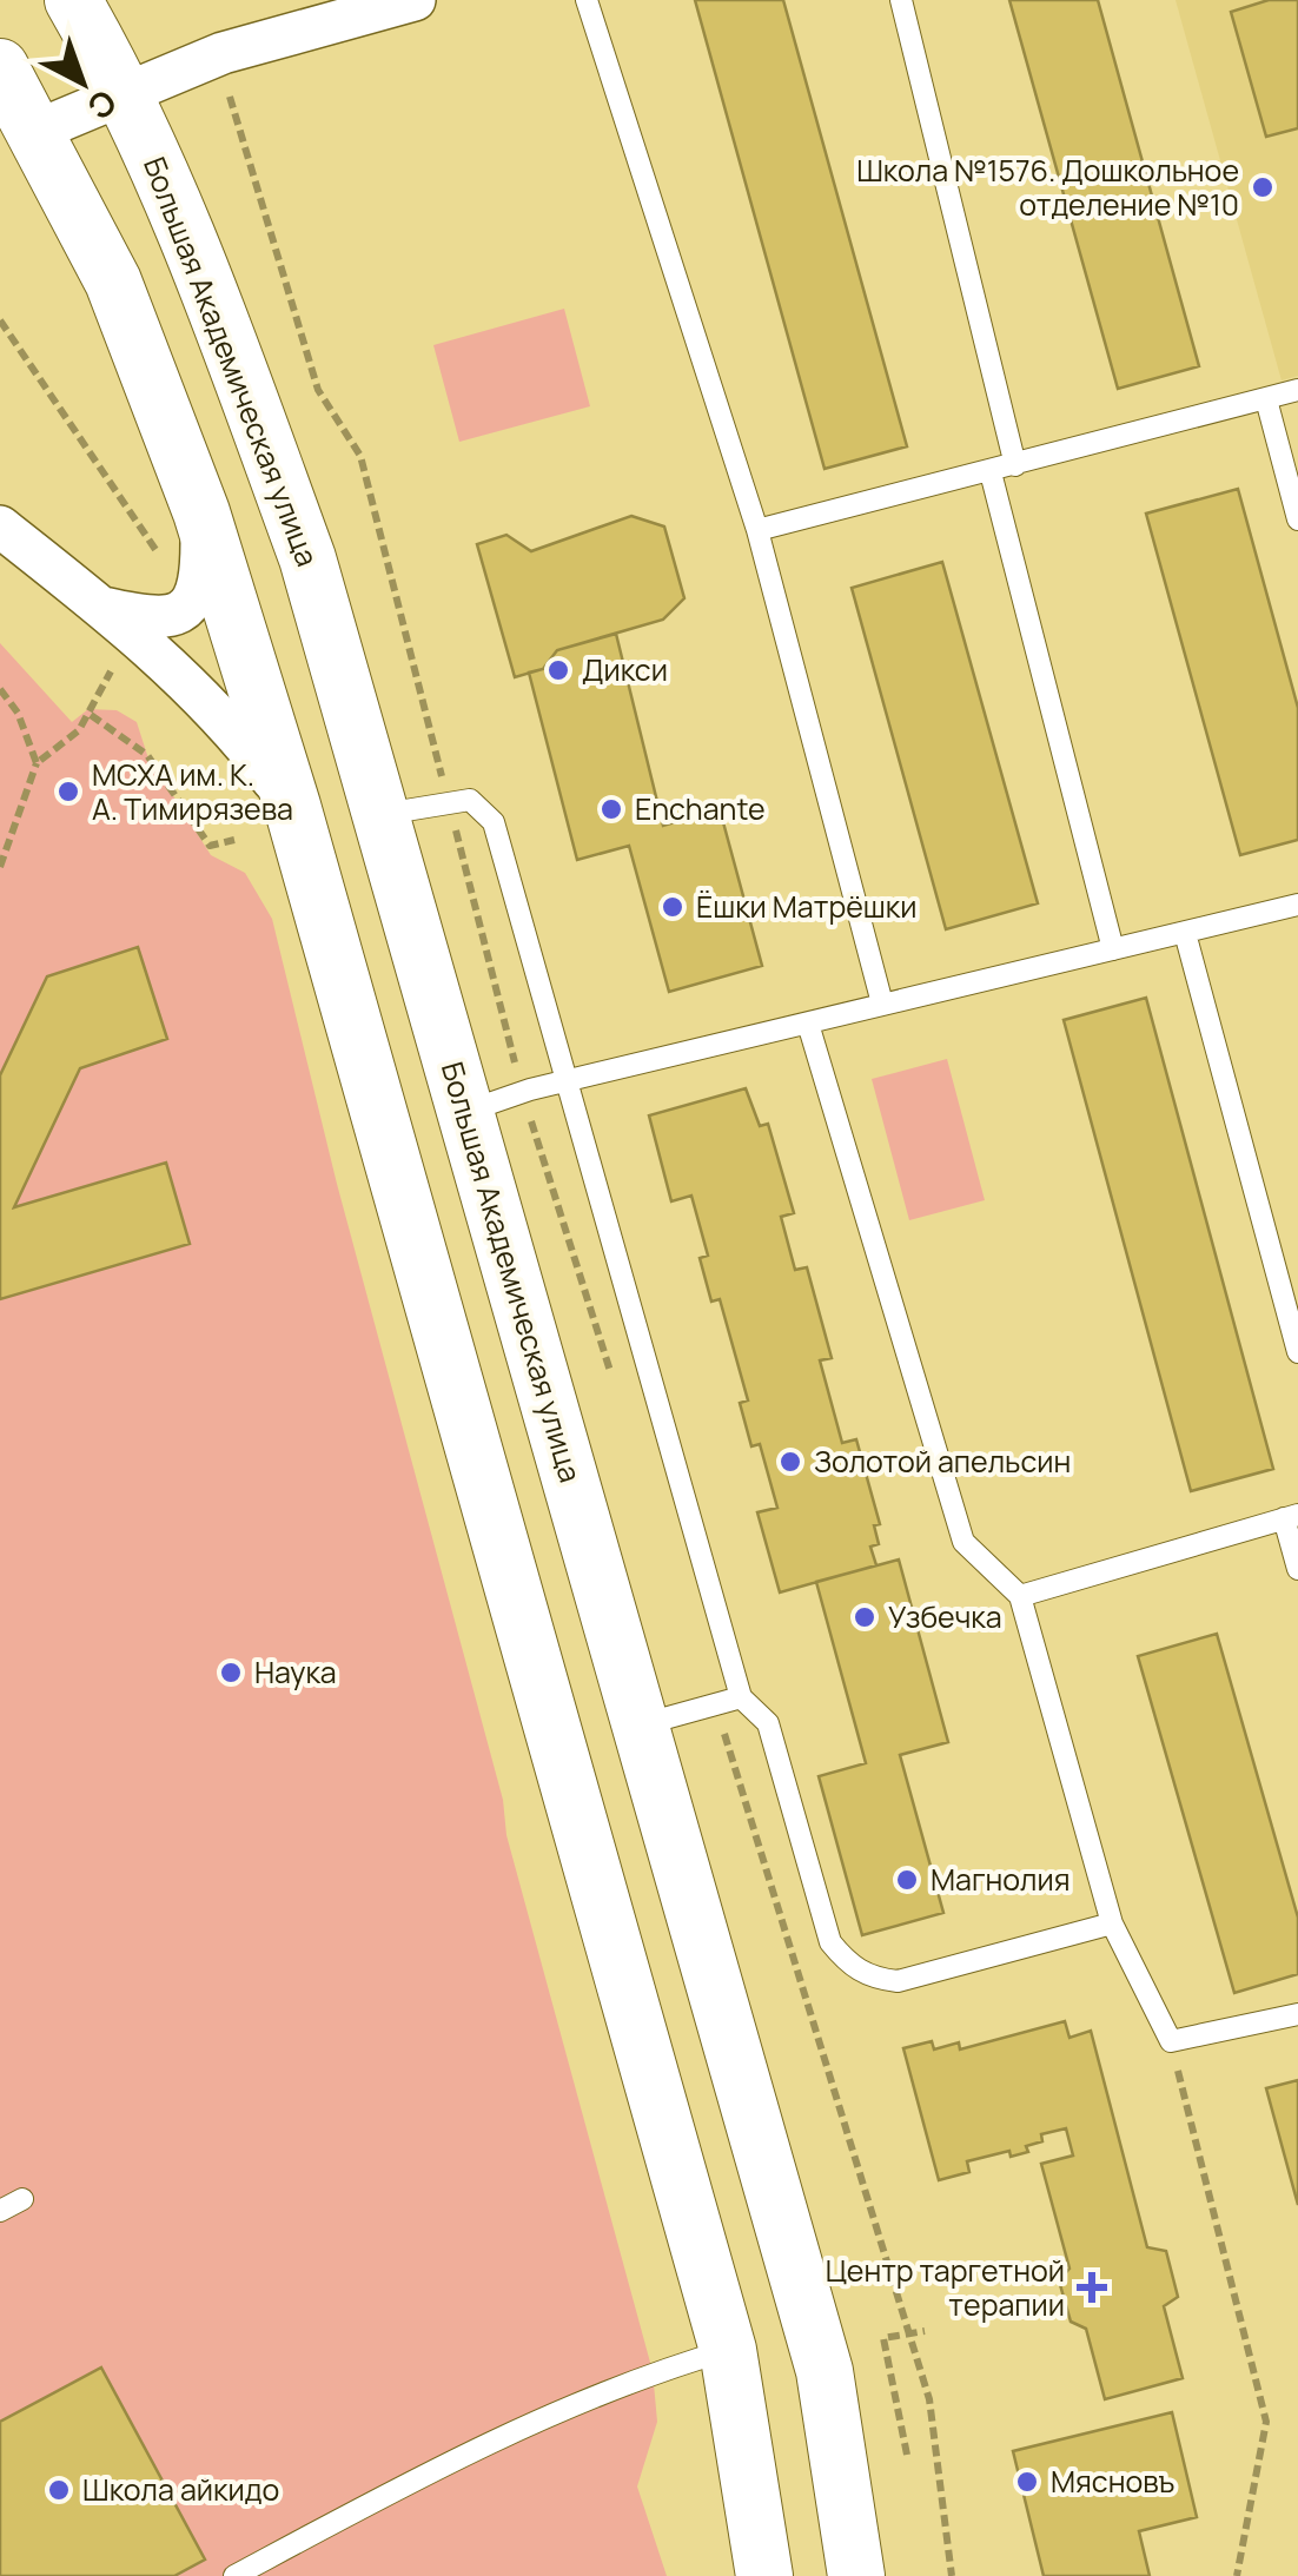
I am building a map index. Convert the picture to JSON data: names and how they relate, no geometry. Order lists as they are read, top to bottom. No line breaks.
{"streets":{"main road":["Большая Академическая улица"]},"places":{"other":["Школа №1576. Дошкольное отделение №10","Дикси","МСХА им. К. А. Тимирязева","Enchante","Ёшки Матрёшки","Золотой апельсин","Узбечка","Наука","Магнолия","Мясновъ","Школа айкидо"],"health":["Центр таргетной терапии"]},"north":"bottom right"}
